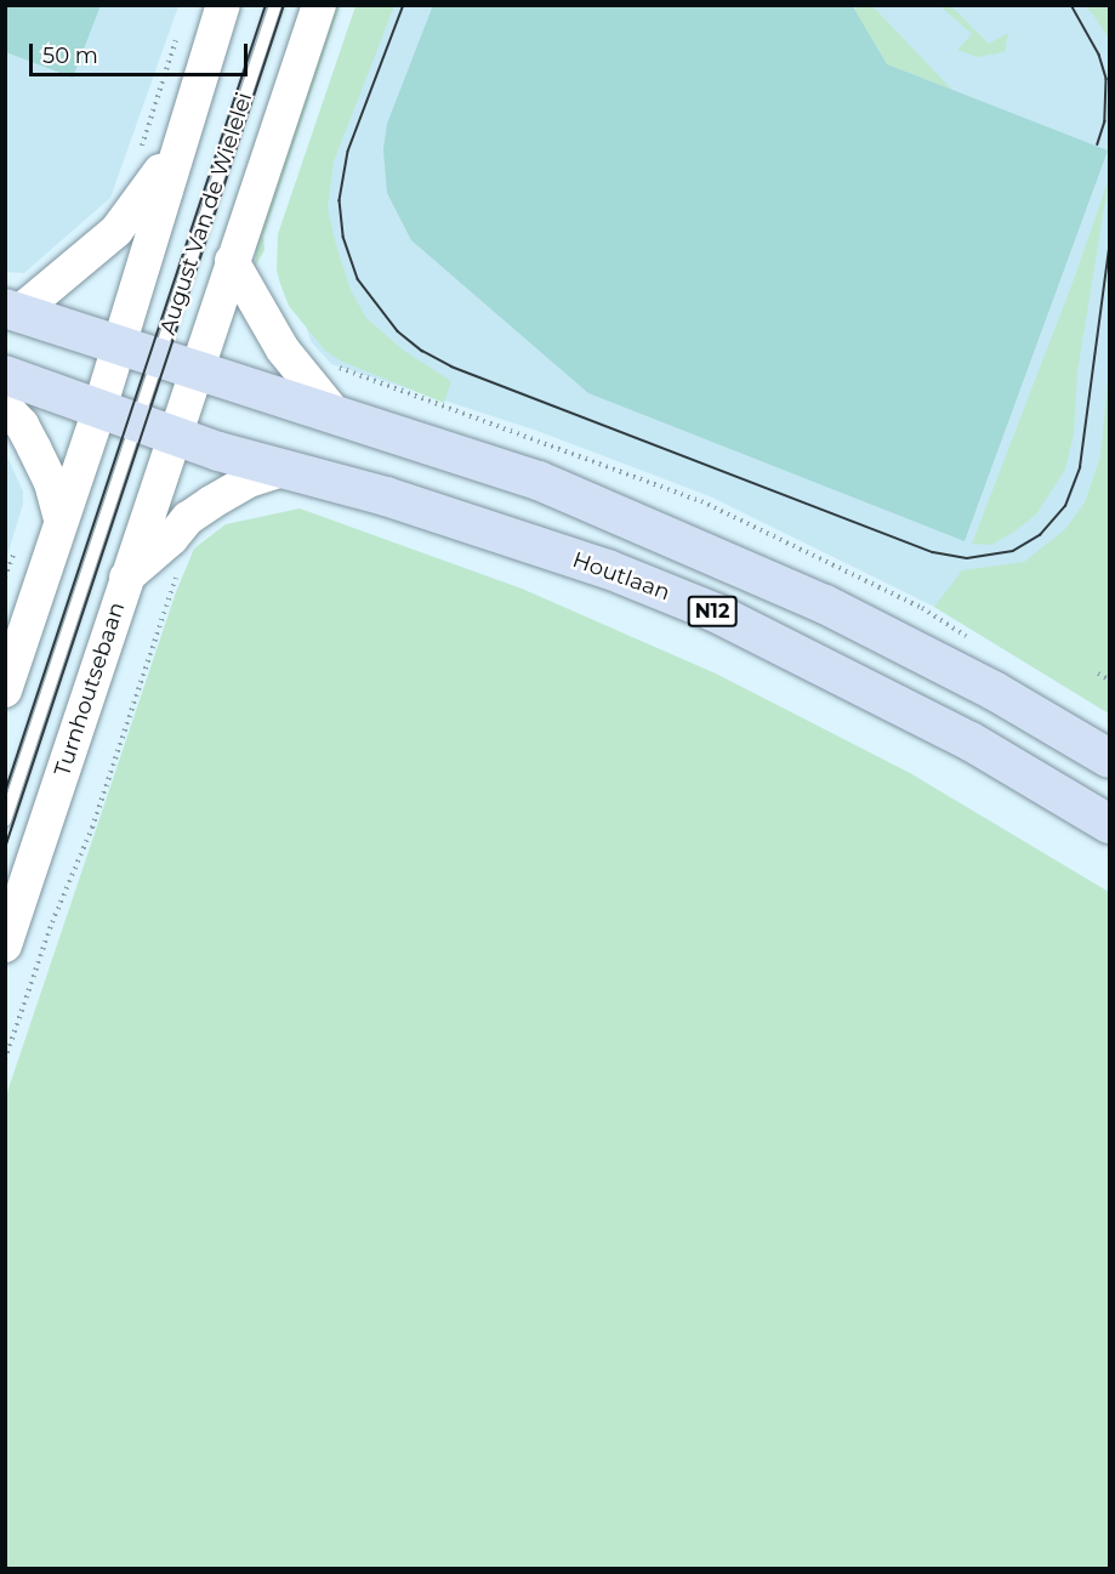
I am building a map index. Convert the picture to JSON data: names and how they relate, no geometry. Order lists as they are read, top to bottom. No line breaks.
{"streets":{"main road":["August Van de Wielelei","Houtlaan","N12","Turnhoutsebaan"]},"crossings":[["August Van de Wielelei","Houtlaan"],["August Van de Wielelei","N12"],["August Van de Wielelei","Turnhoutsebaan"],["Houtlaan","Turnhoutsebaan"],["N12","Turnhoutsebaan"]],"scale_bar":"50 m"}
